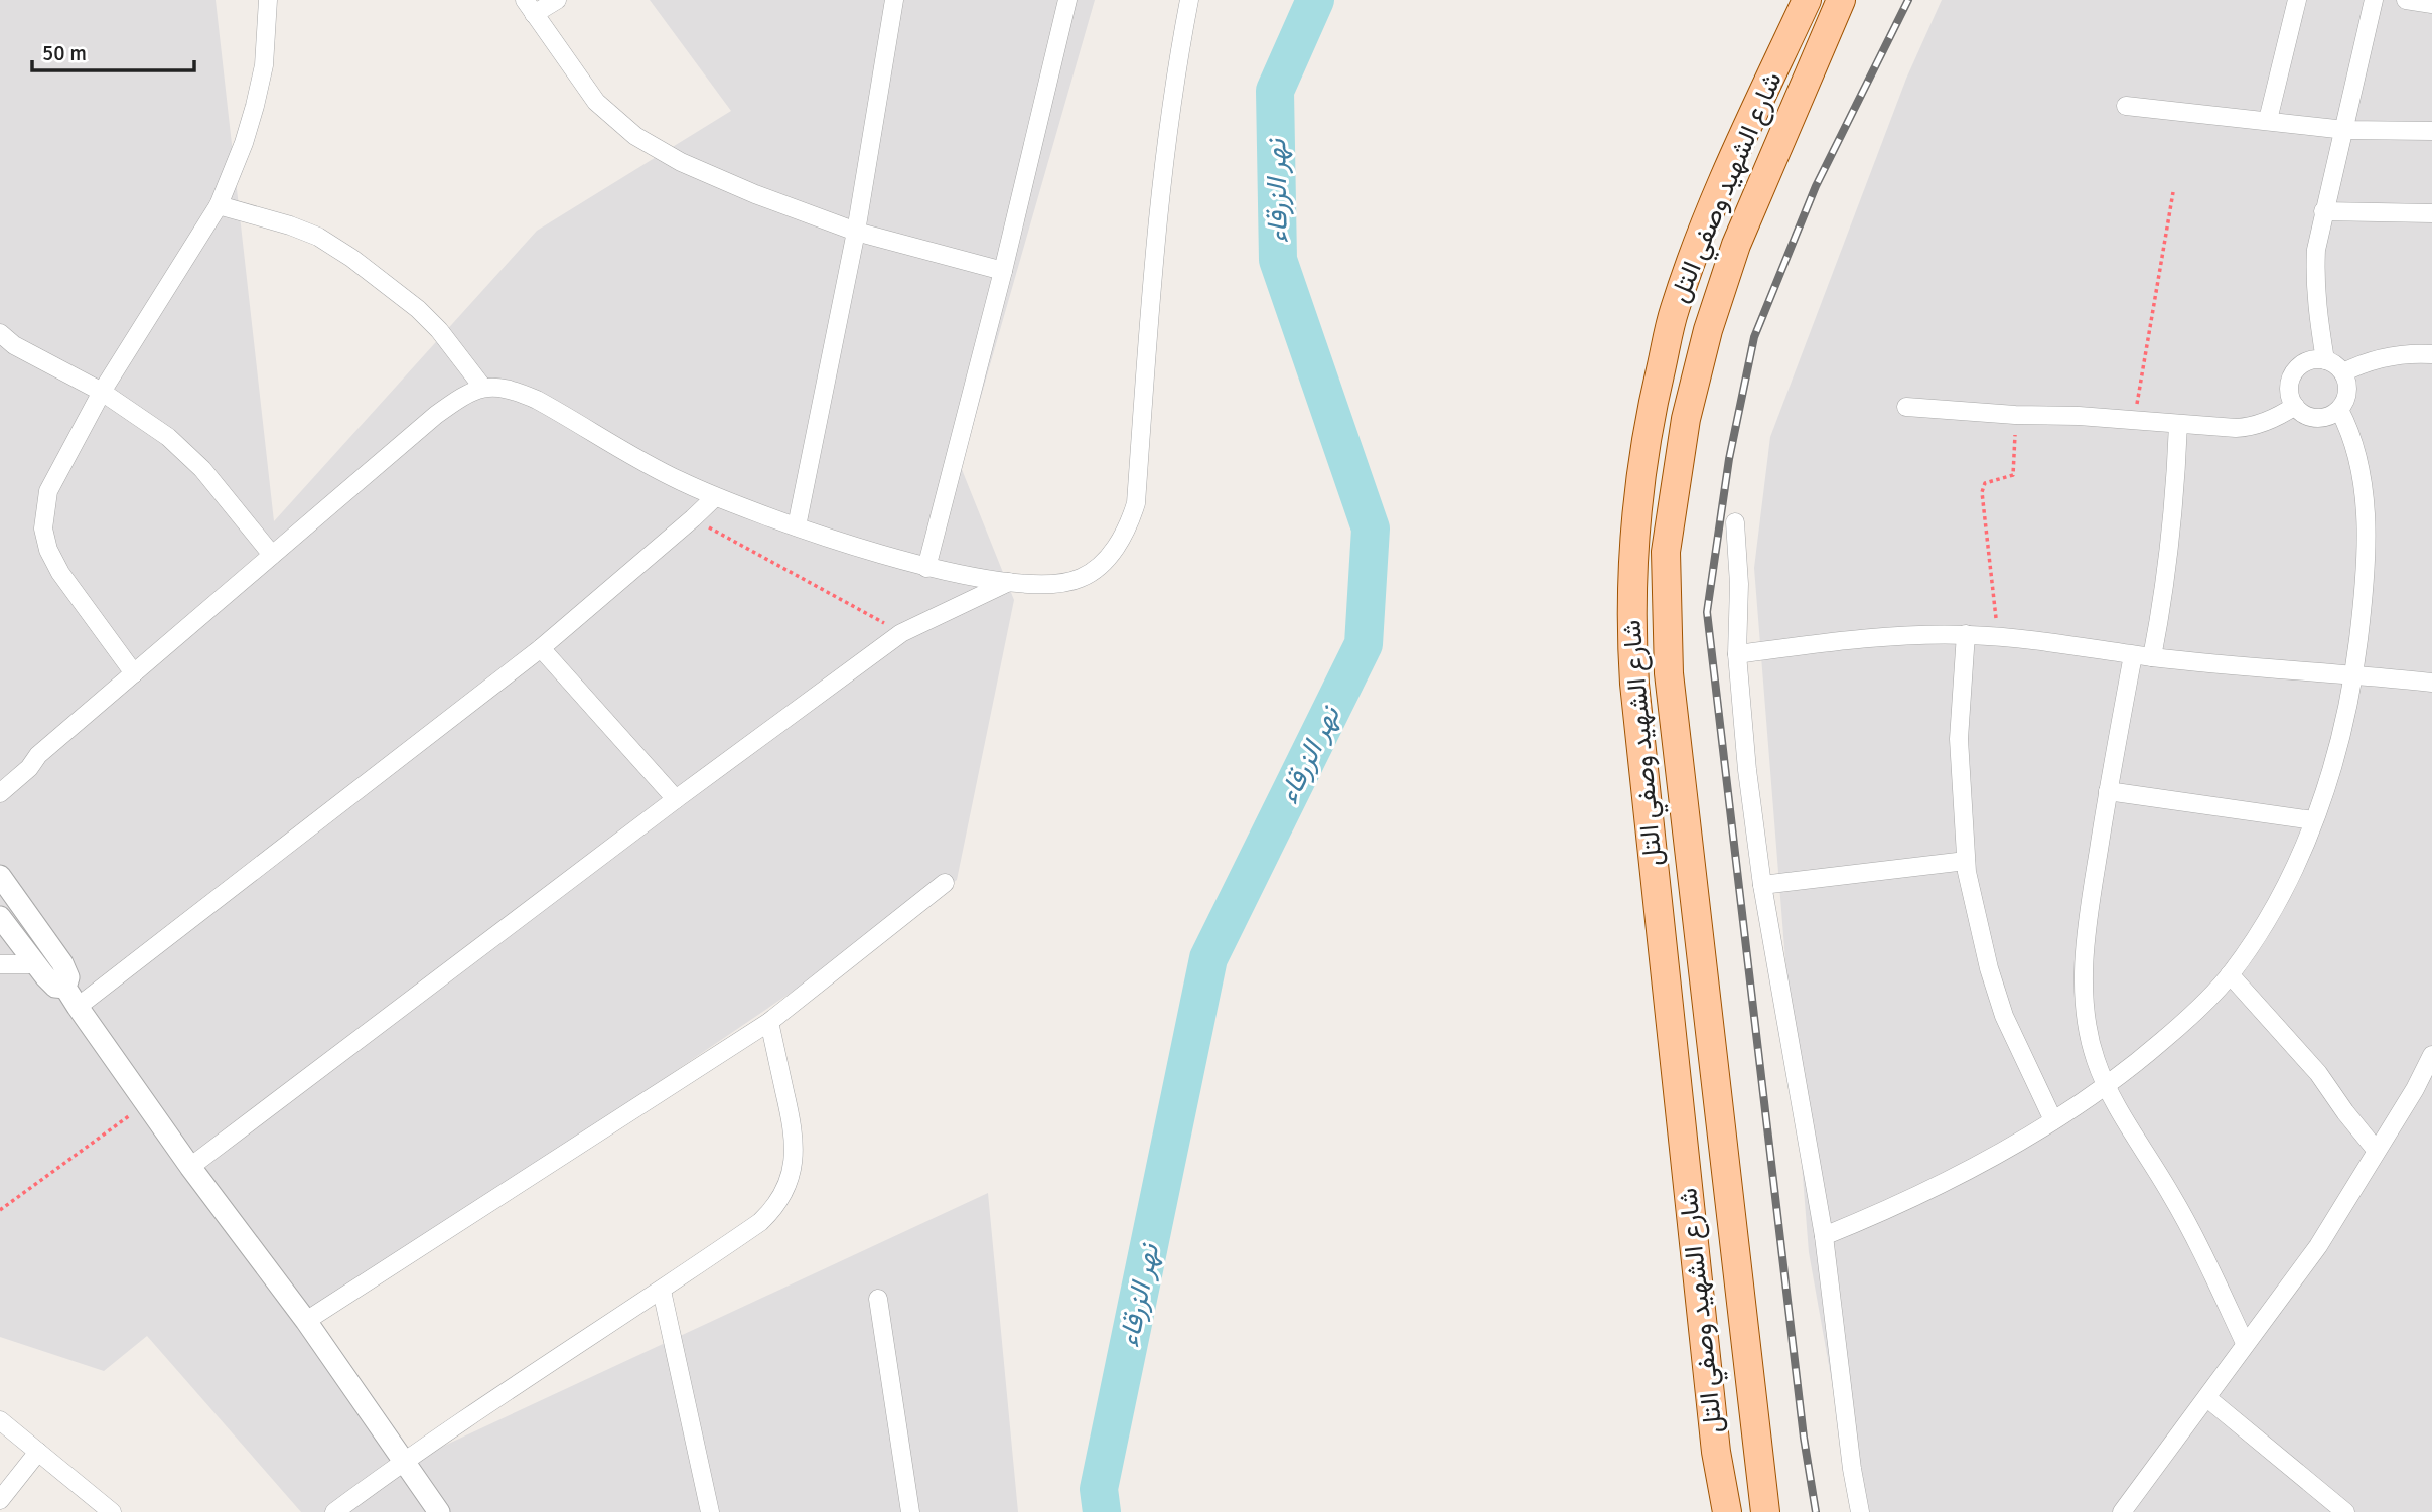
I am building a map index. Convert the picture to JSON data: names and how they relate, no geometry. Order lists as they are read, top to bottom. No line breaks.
{"streets":{"main road":["شارع الشهيد وصفي التل"]},"water":["نهر الزرقاء"],"scale_bar":"50 m"}
